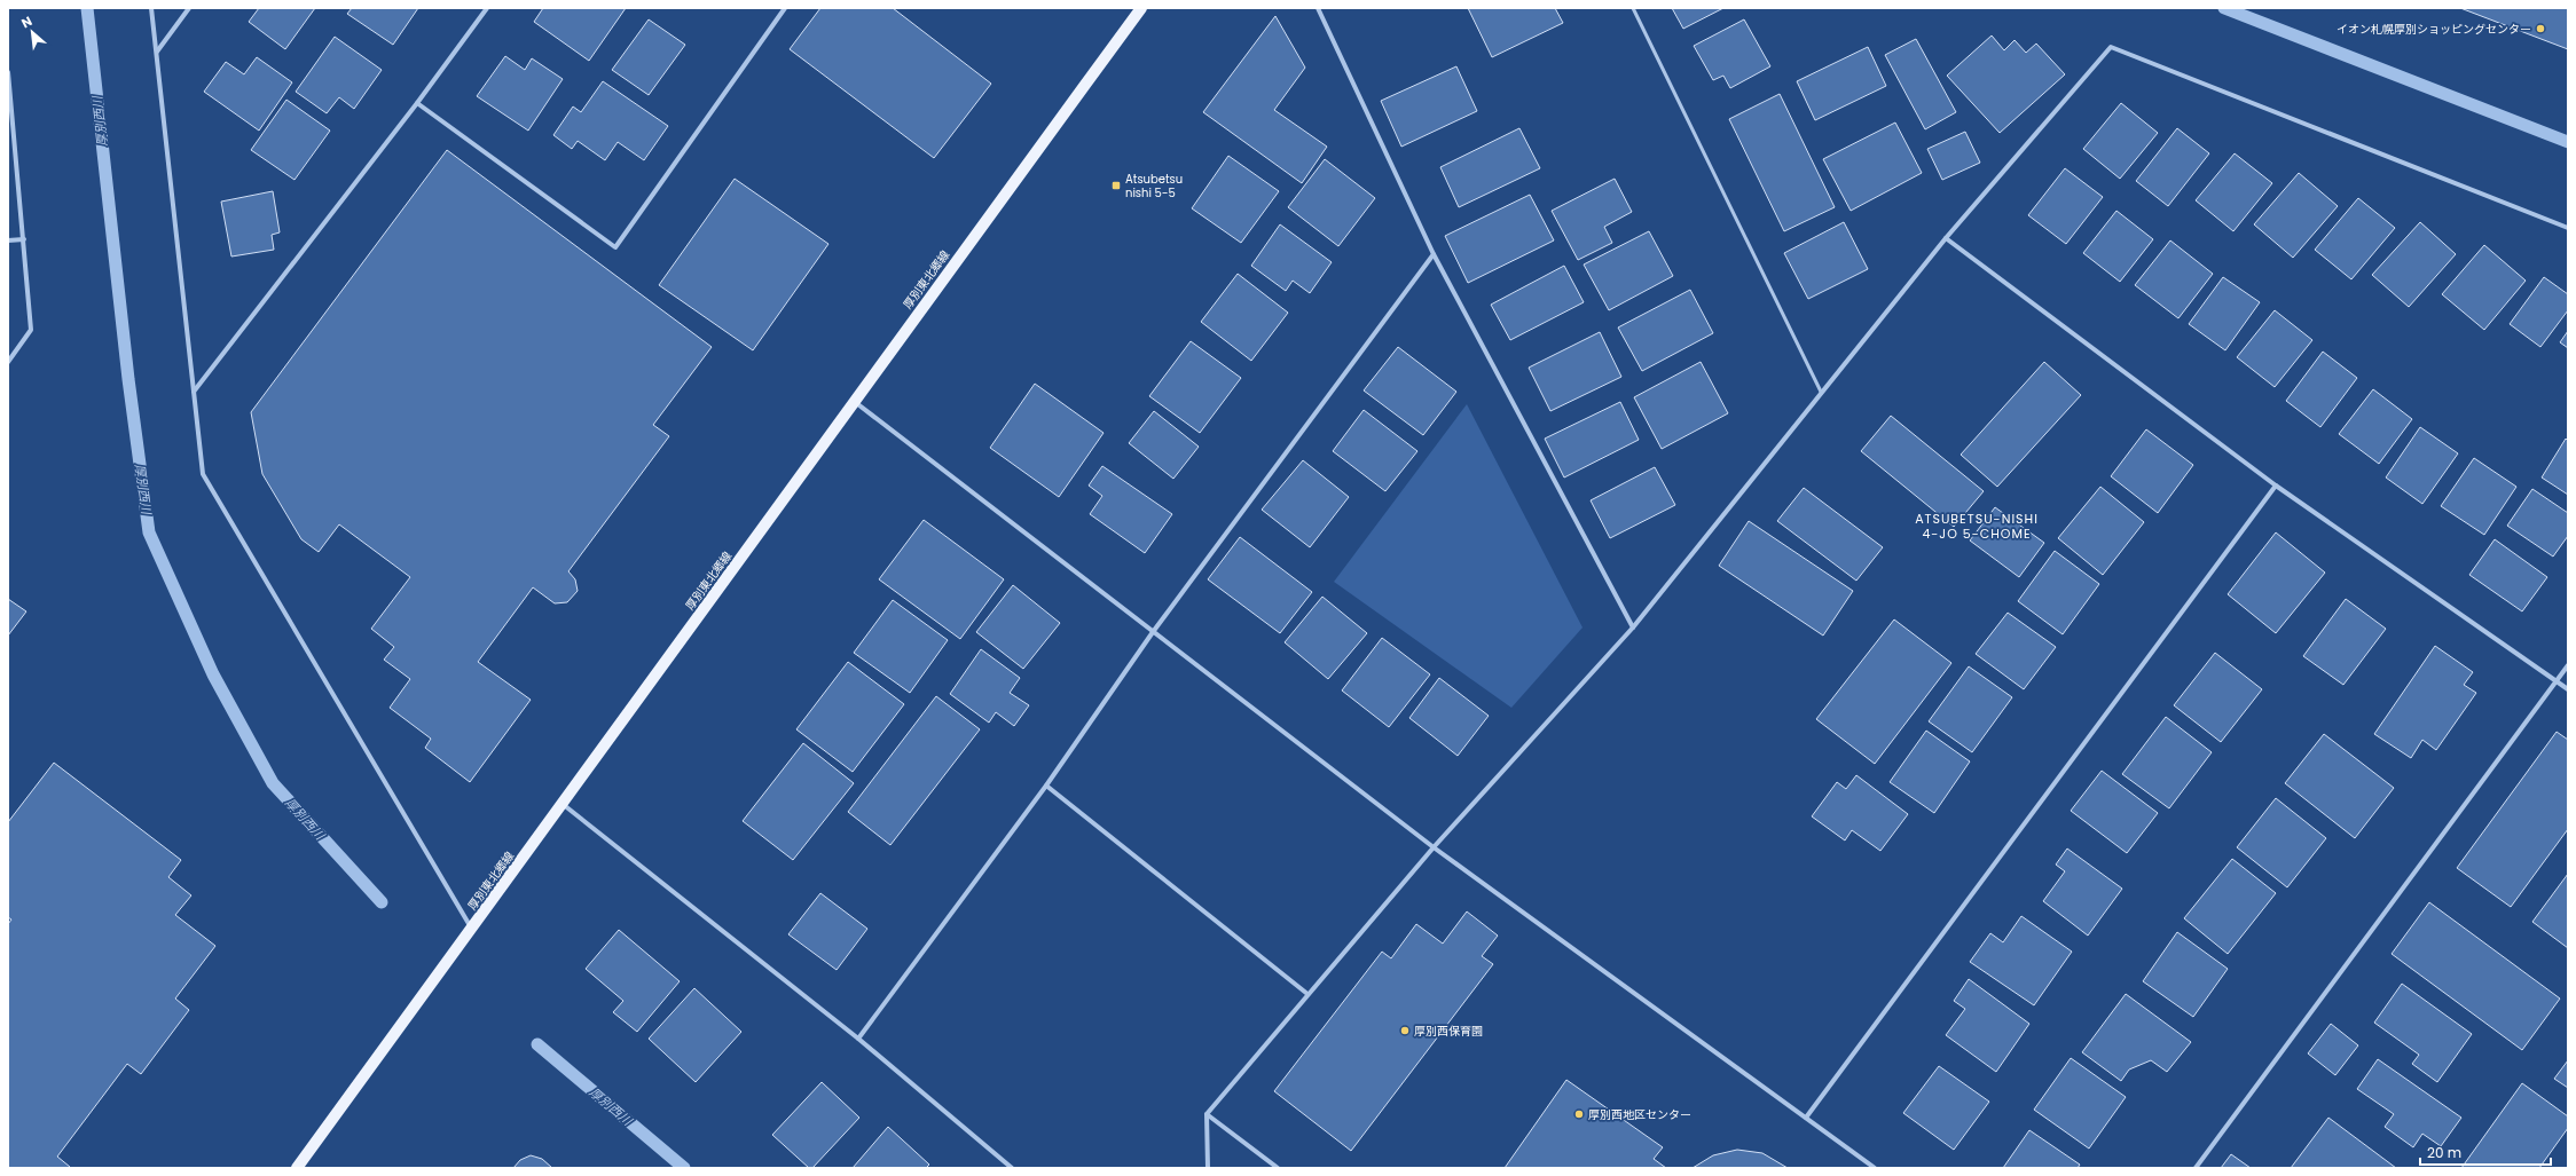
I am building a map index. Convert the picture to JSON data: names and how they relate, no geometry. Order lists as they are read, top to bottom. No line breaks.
{"streets":{"main road":["厚別東北郷線"]},"districts":["ATSUBETSU-NISHI 4-JO 5-CHOME"],"water":["厚別西川"],"places":{"other":["イオン札幌厚別ショッピングセンター","厚別西保育園","厚別西地区センター"],"transit":["Atsubetsu nishi 5-5"]},"scale_bar":"20 m","north":"top left"}
